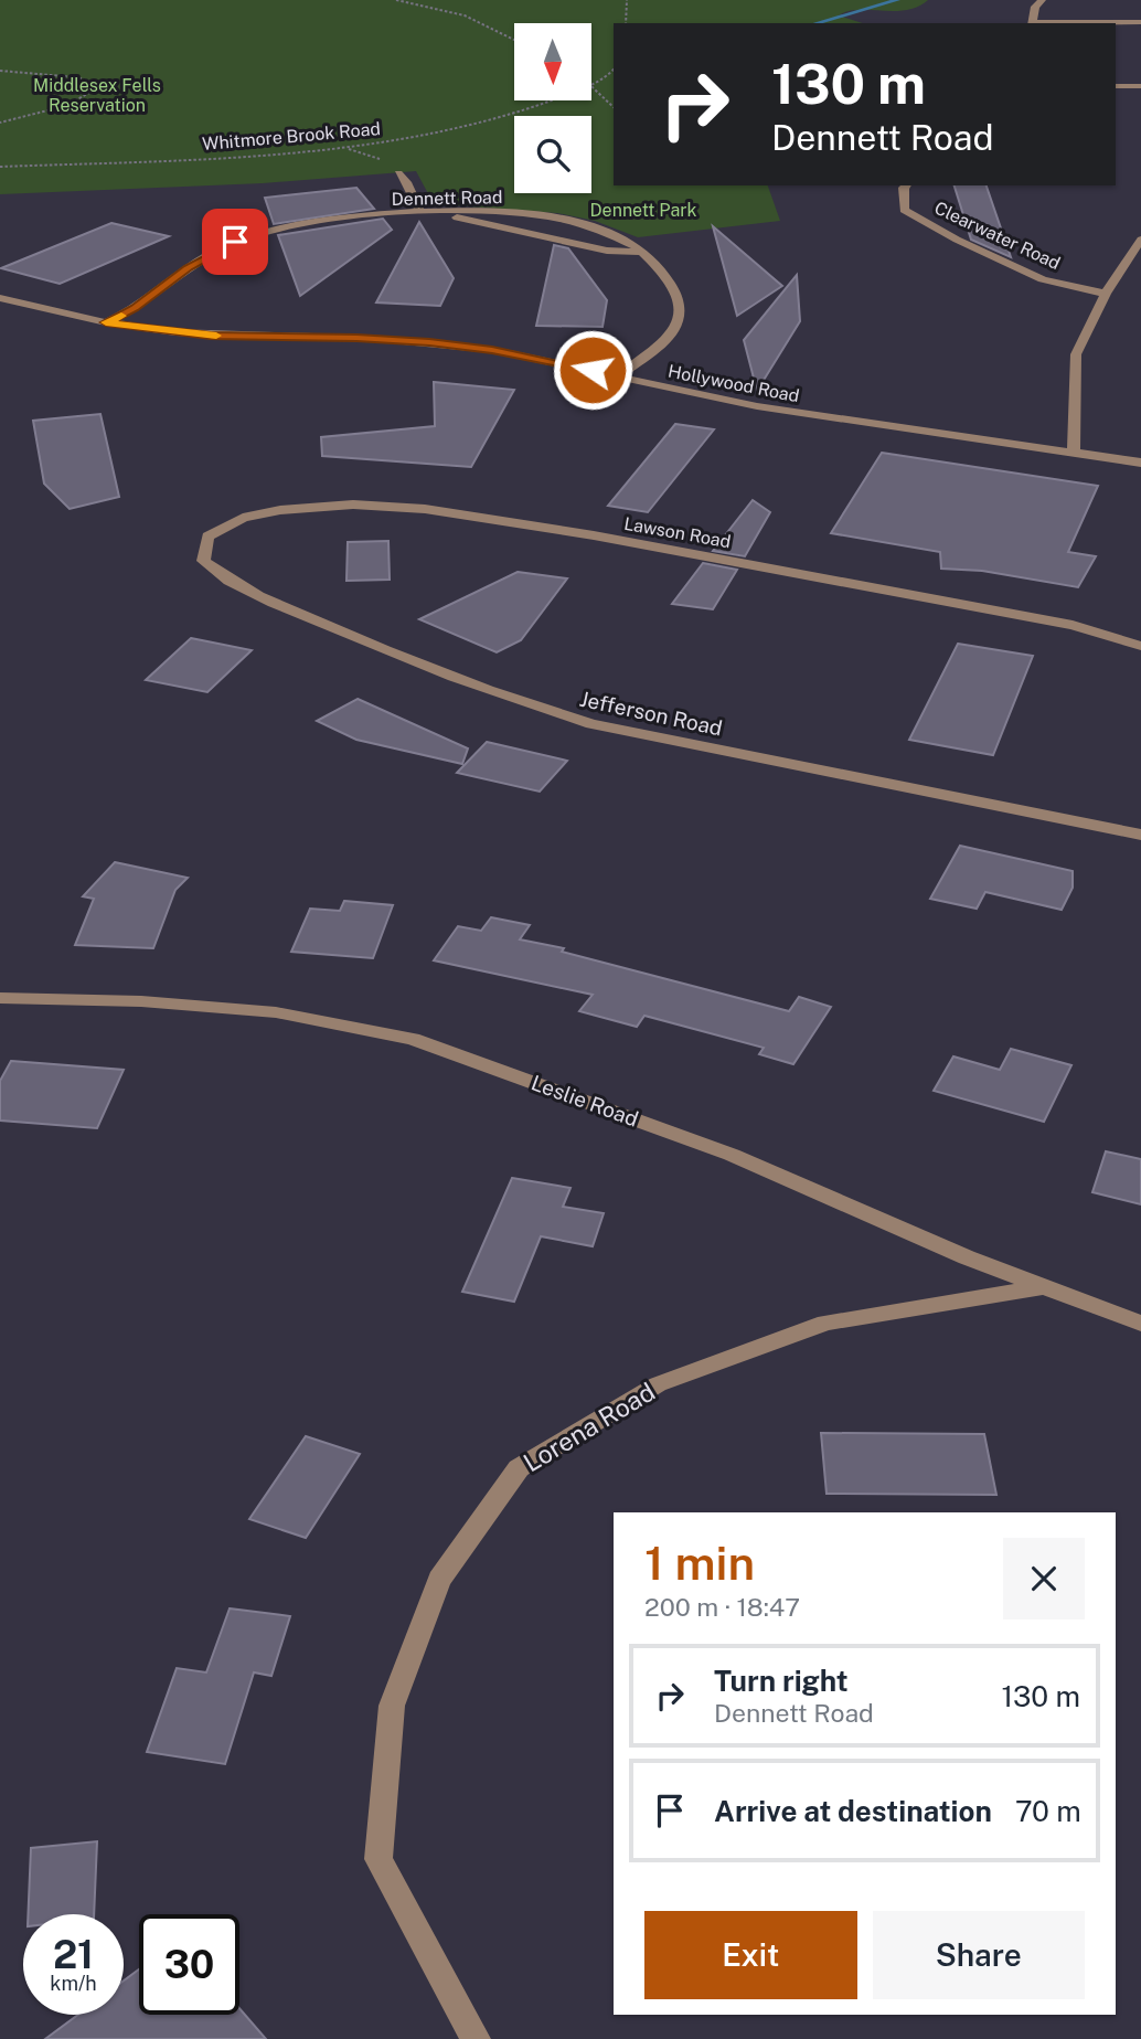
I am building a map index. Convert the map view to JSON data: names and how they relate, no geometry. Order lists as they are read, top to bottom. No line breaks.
{"streets":{"street":["Dennett Road","Clearwater Road","Hollywood Road","Lawson Road","Jefferson Road","Leslie Road","Lorena Road"],"path":["Whitmore Brook Road"]},"crossings":[["Dennett Road","Hollywood Road"],["Lawson Road","Jefferson Road"],["Leslie Road","Lorena Road"]],"parks":["Middlesex Fells Reservation","Dennett Park"],"north":"bottom","page":{"turn":["130 m","Dennett Road"],"heading":["1 min","200 m · 18:47"],"list":[{"name":"Turn right","note":"Dennett Road","value":"130 m"},{"name":"Arrive at destination","value":"70 m"}],"buttons":["Exit","Share"],"speed":"21 km/h","limit":"30"}}
